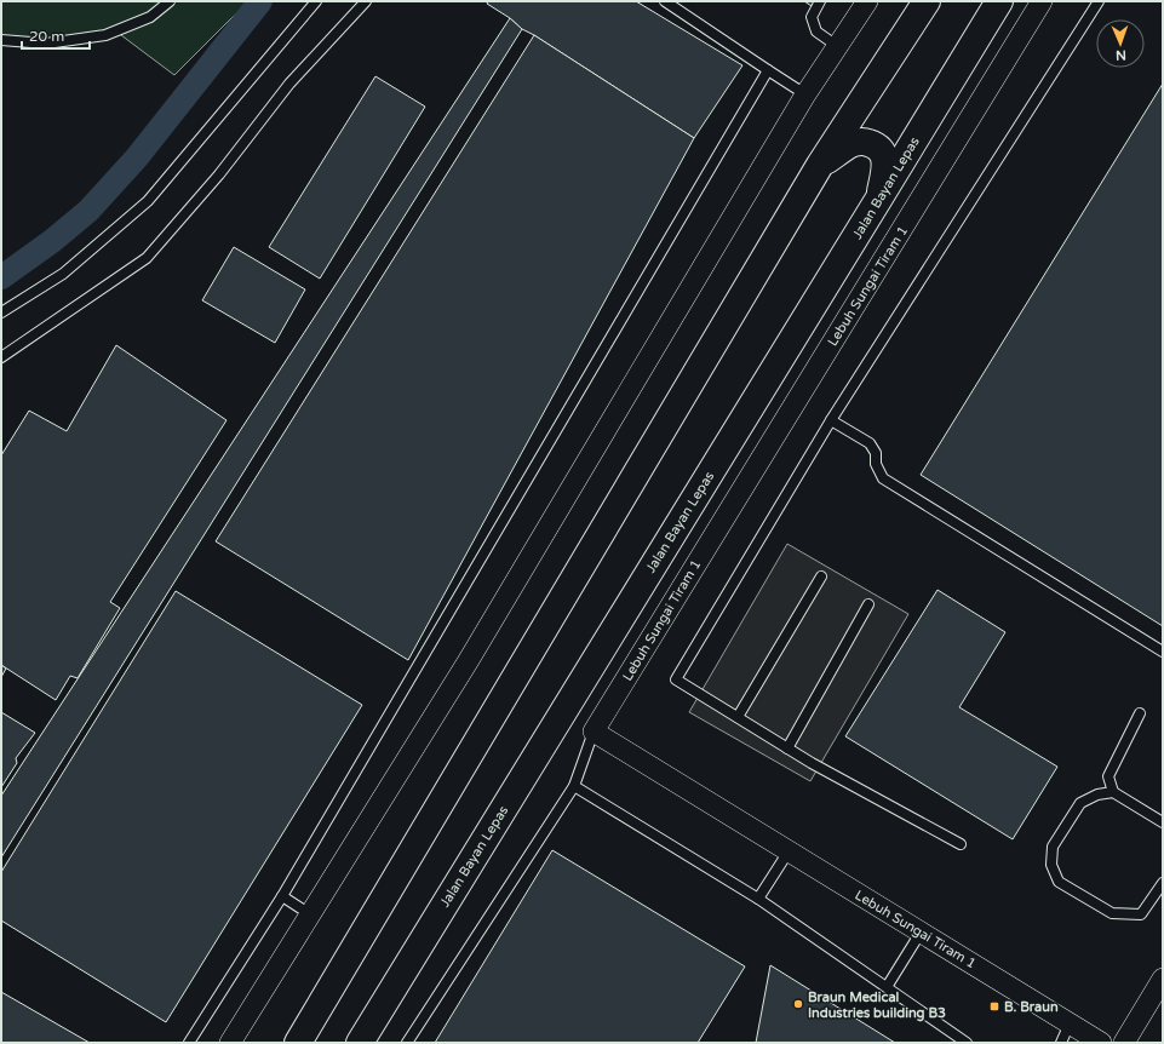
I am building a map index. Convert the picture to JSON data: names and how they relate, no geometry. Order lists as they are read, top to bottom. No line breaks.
{"streets":{"highway":["Jalan Bayan Lepas"],"street":["Lebuh Sungai Tiram 1"]},"places":{"other":["Braun Medical Industries building B3"],"transit":["B. Braun"]},"scale_bar":"20 m","north":"bottom"}
